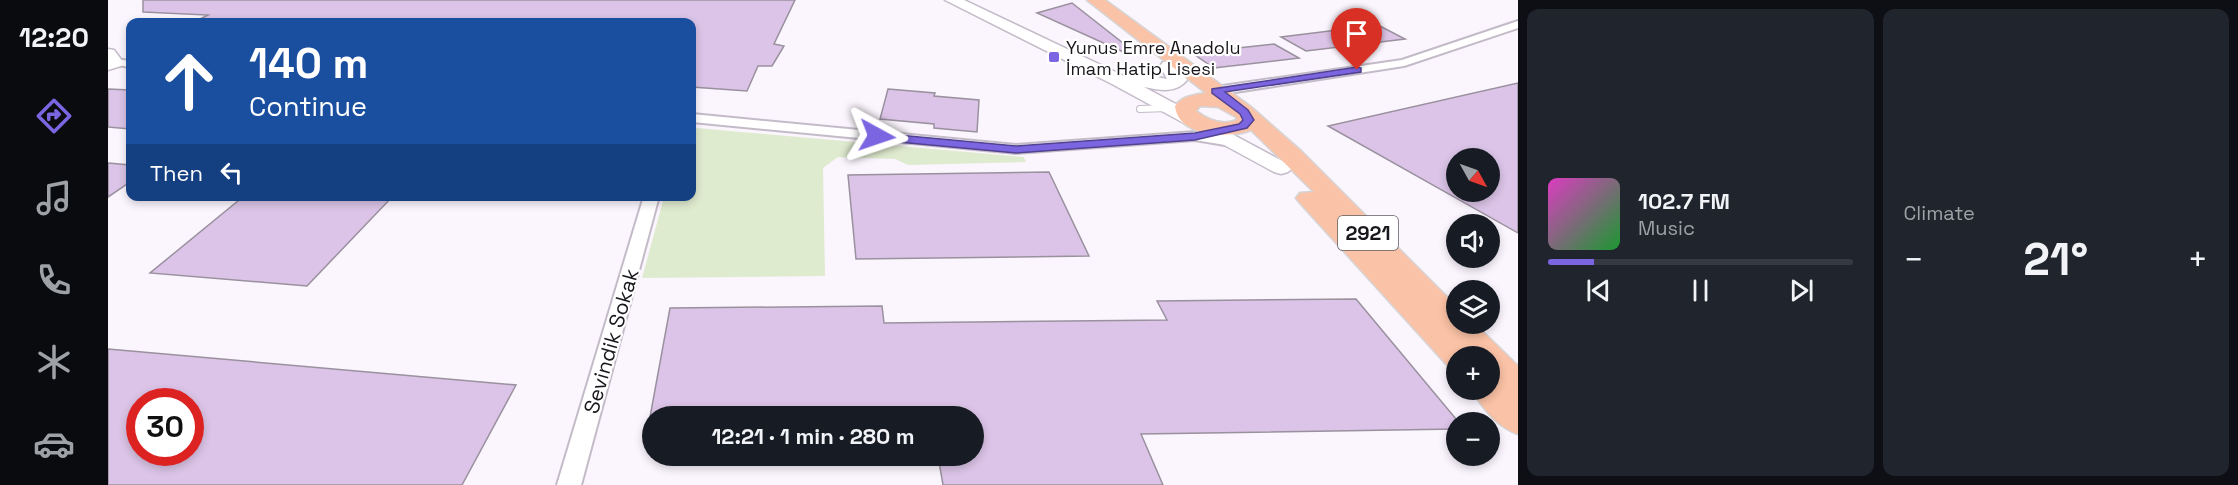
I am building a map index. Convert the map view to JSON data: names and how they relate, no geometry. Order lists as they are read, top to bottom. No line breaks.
{"streets":{"main road":["2921"],"street":["Sevindik Sokak"]},"places":{"transit":["Yunus Emre Anadolu İmam Hatip Lisesi"]},"north":"bottom right","page":{"tabs":"12:20","tile":"Climate","turn":["140 m","Continue"],"then":"Then","map_buttons":["+","−"],"song":["102.7 FM","Music"],"heat":["−","21°","+"],"limit":"30","trip":"12:21 · 1 min · 280 m"}}
